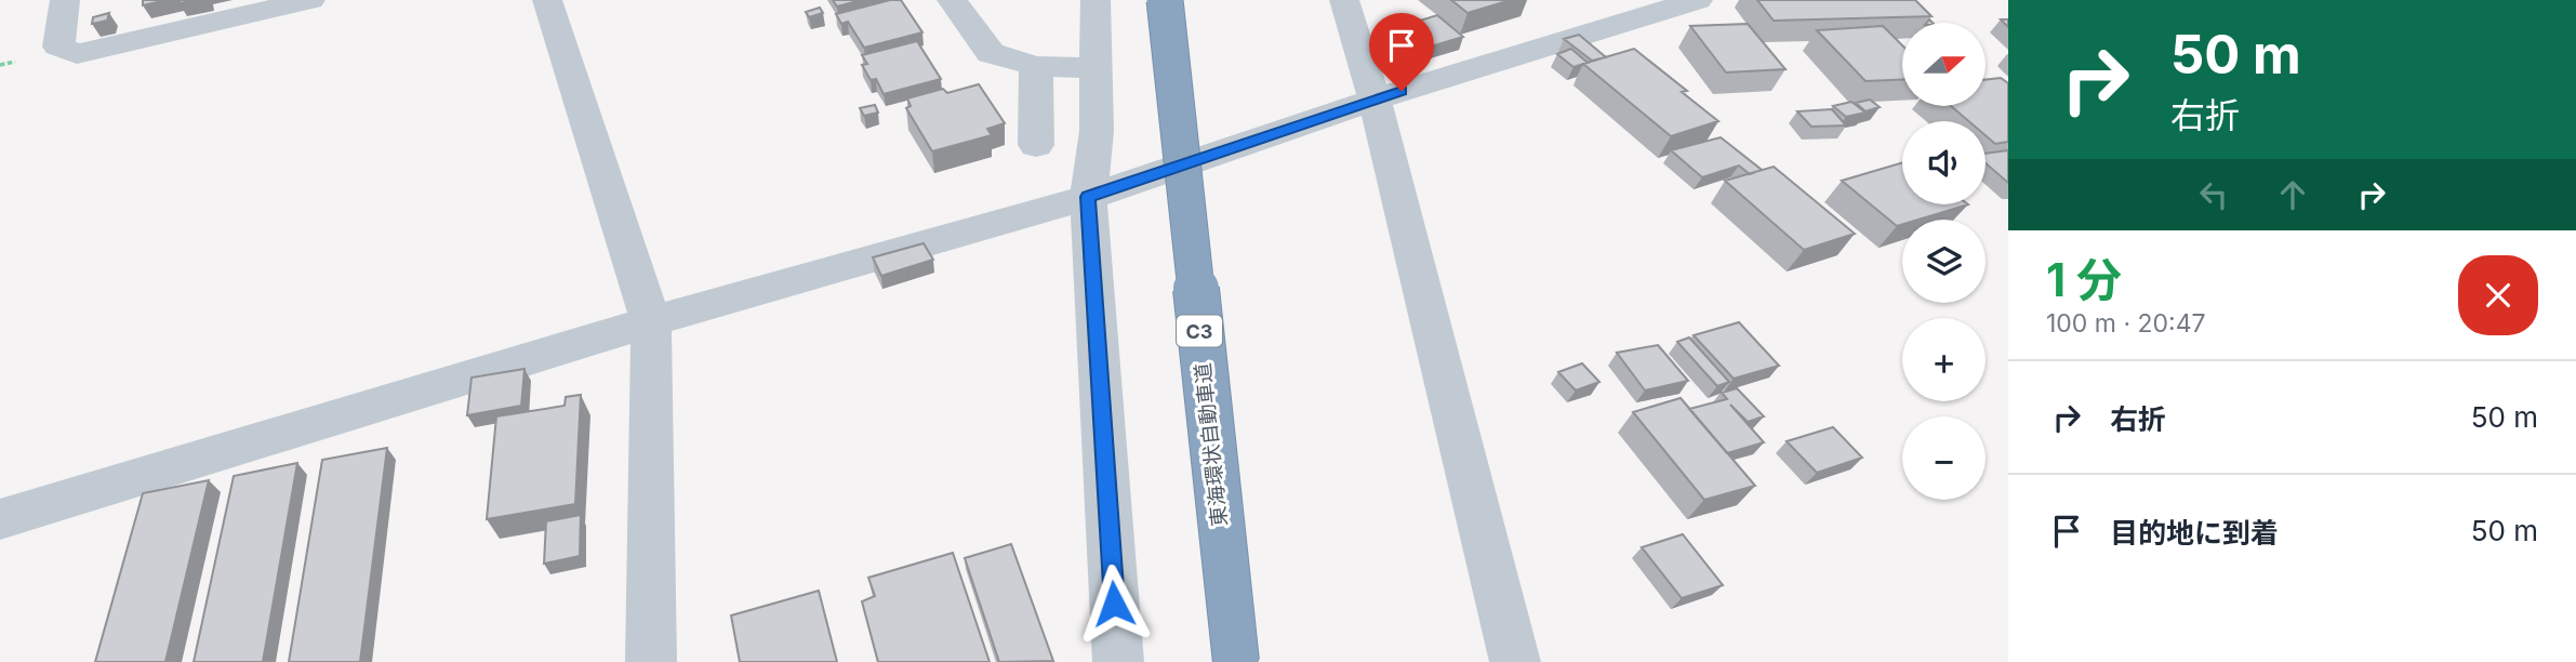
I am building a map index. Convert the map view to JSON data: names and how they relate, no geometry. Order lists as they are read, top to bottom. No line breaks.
{"streets":{"highway":["C3","東海環状自動車道"]},"north":"right","page":{"turn":["50 m","右折"],"map_buttons":["+","−"],"heading":["1 分","100 m · 20:47"],"list":[{"name":"右折","value":"50 m"},{"name":"目的地に到着","value":"50 m"}]}}
